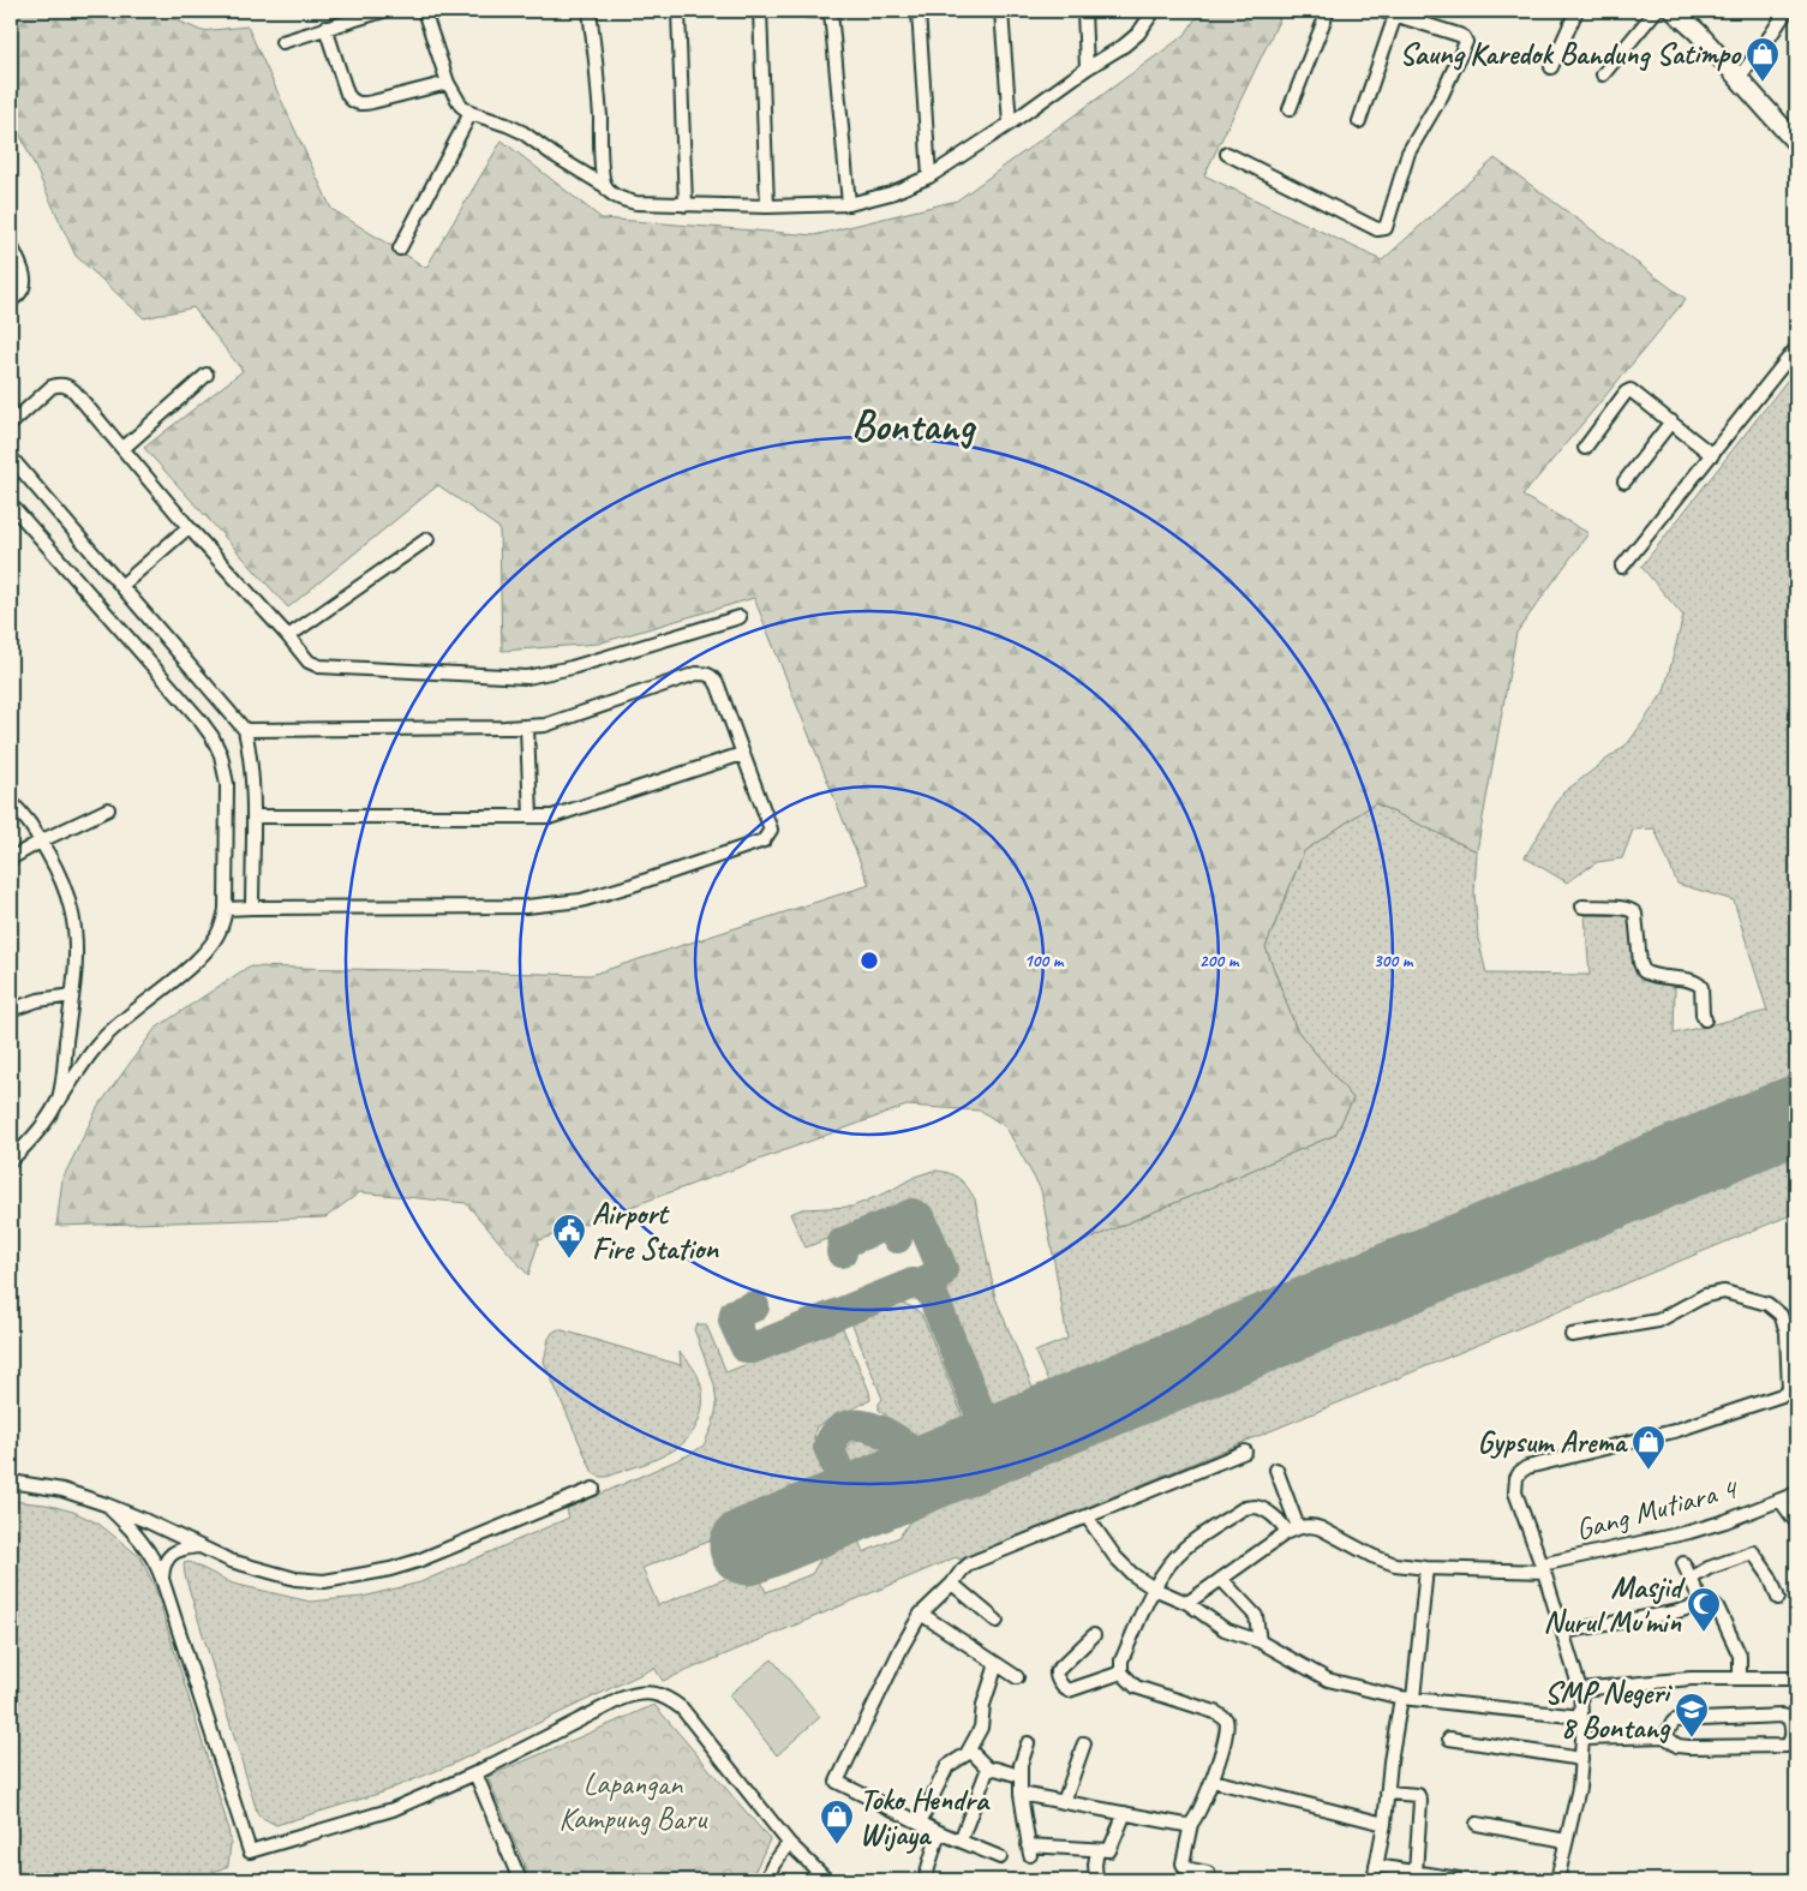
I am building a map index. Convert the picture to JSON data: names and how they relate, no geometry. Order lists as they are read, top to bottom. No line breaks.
{"streets":{"street":["Gang Mutiara 4"]},"districts":["Bontang"],"parks":["Lapangan Kampung Baru"],"places":{"shop":["Saung Karedok Bandung Satimpo","Gypsum Arema","Toko Hendra Wijaya"],"public building":["Airport Fire Station"],"mosque":["Masjid Nurul Mu'min"],"school or university":["SMP Negeri 8 Bontang"]},"rings":["100 m","200 m","300 m"]}
